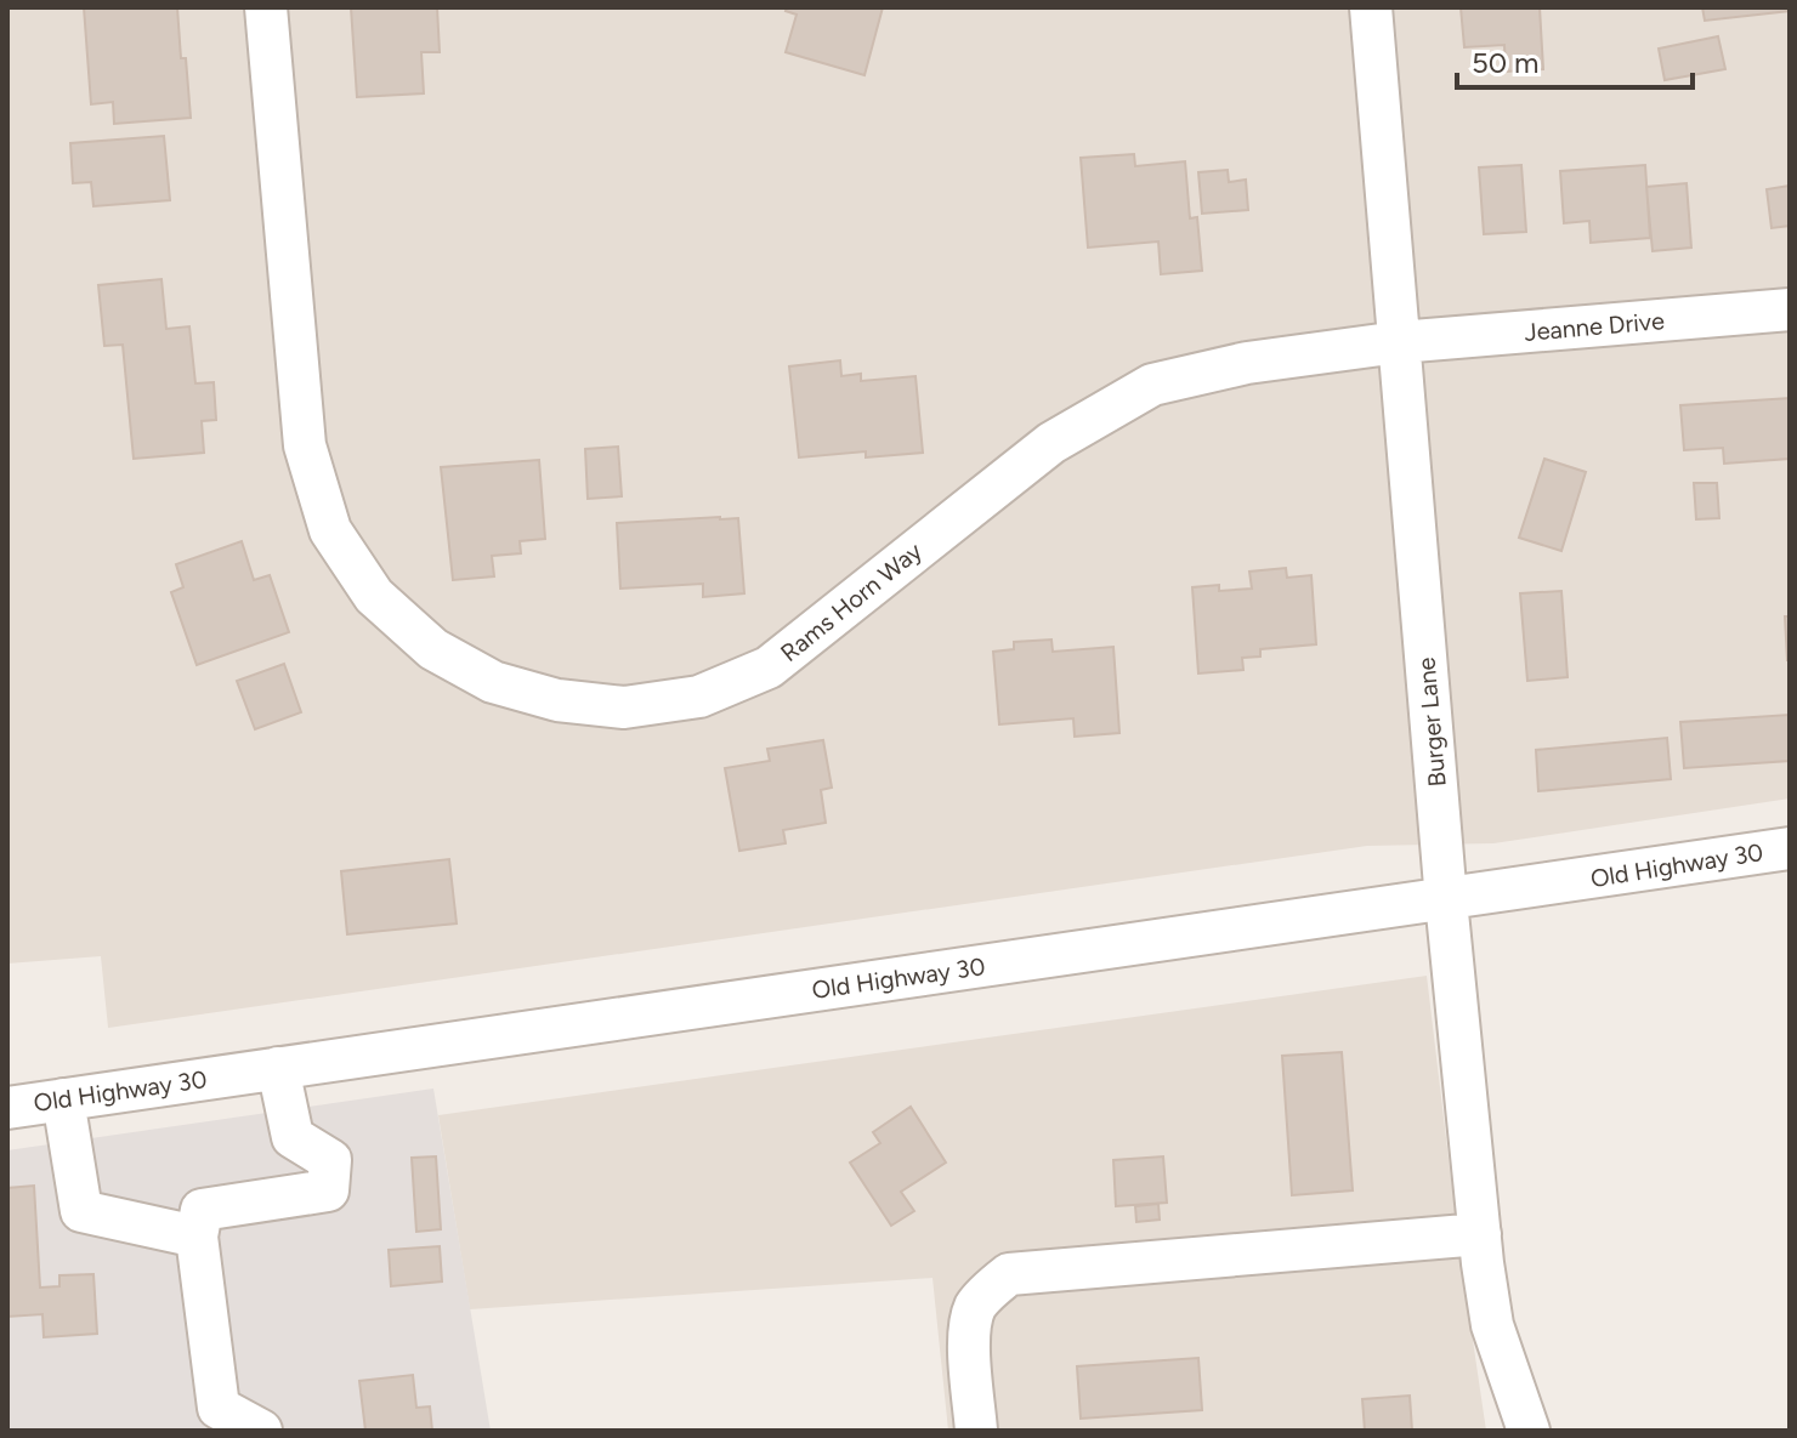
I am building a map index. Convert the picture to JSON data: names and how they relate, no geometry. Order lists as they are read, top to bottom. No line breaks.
{"streets":{"street":["Jeanne Drive","Rams Horn Way","Burger Lane","Old Highway 30"]},"crossings":[["Jeanne Drive","Rams Horn Way"],["Jeanne Drive","Burger Lane"],["Rams Horn Way","Burger Lane"],["Burger Lane","Old Highway 30"]],"scale_bar":"50 m"}
